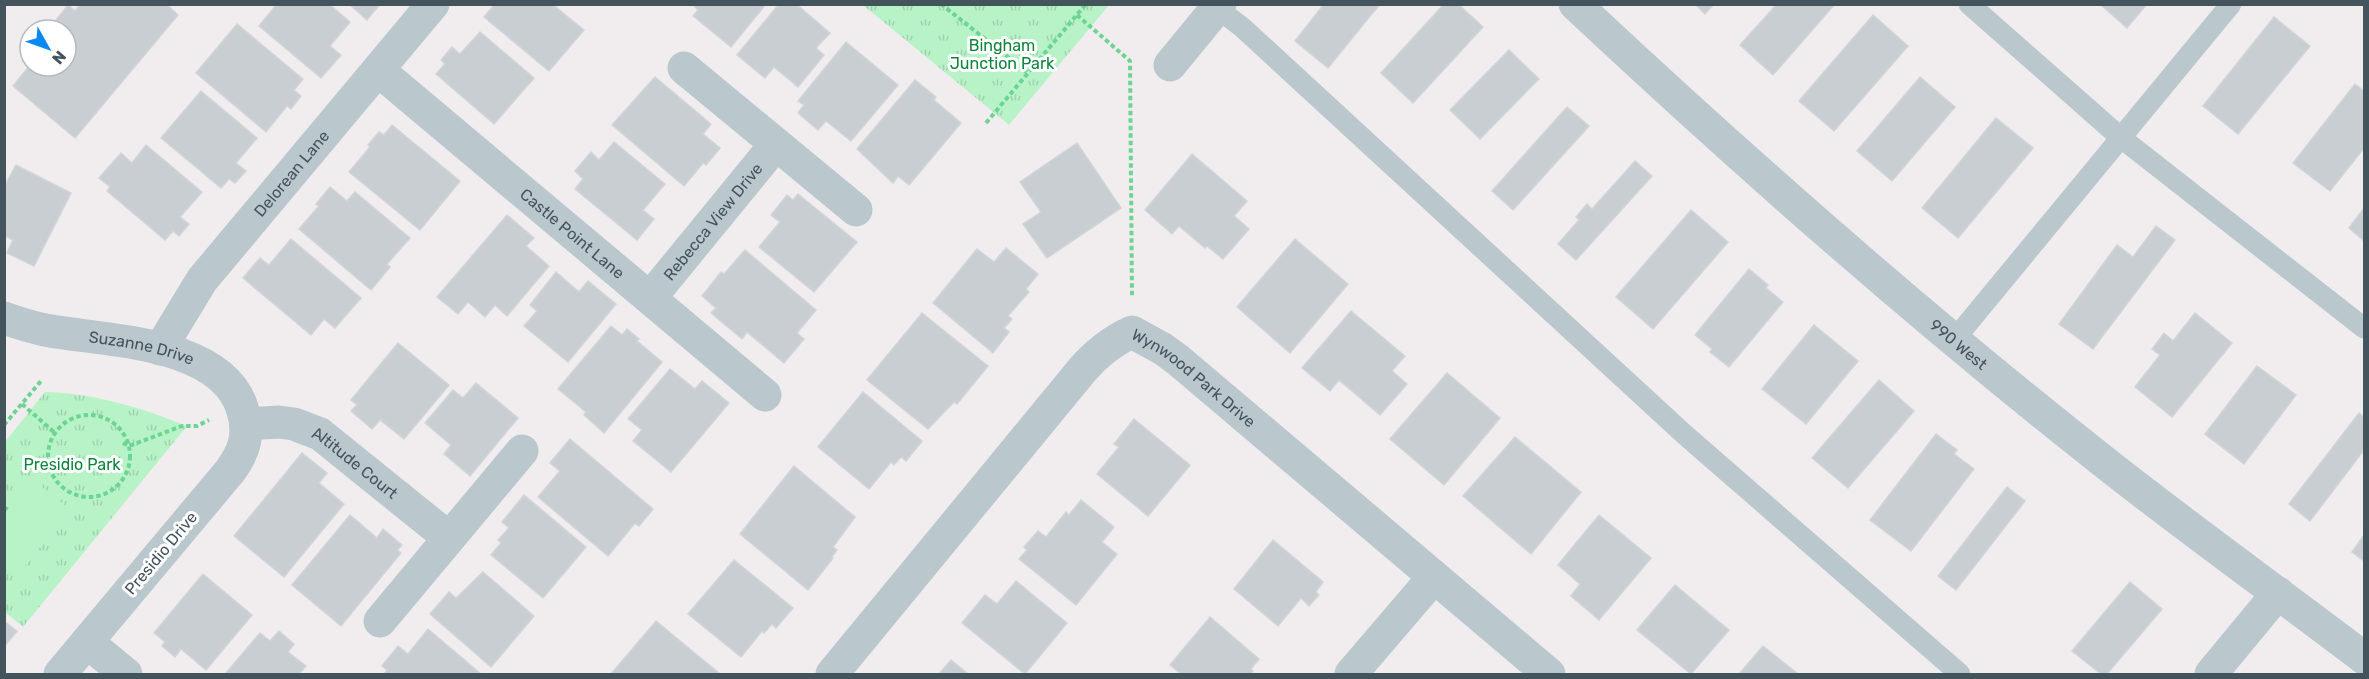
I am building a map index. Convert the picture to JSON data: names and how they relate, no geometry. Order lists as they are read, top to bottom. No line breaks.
{"streets":{"street":["Delorean Lane","Rebecca View Drive","Castle Point Lane","990 West","Suzanne Drive","Wynwood Park Drive","Altitude Court","Presidio Drive"]},"crossings":[["Delorean Lane","Castle Point Lane"],["Delorean Lane","Suzanne Drive"],["Rebecca View Drive","Castle Point Lane"],["Suzanne Drive","Altitude Court"],["Suzanne Drive","Presidio Drive"],["Altitude Court","Presidio Drive"]],"parks":["Bingham Junction Park","Presidio Park"],"north":"bottom right"}
